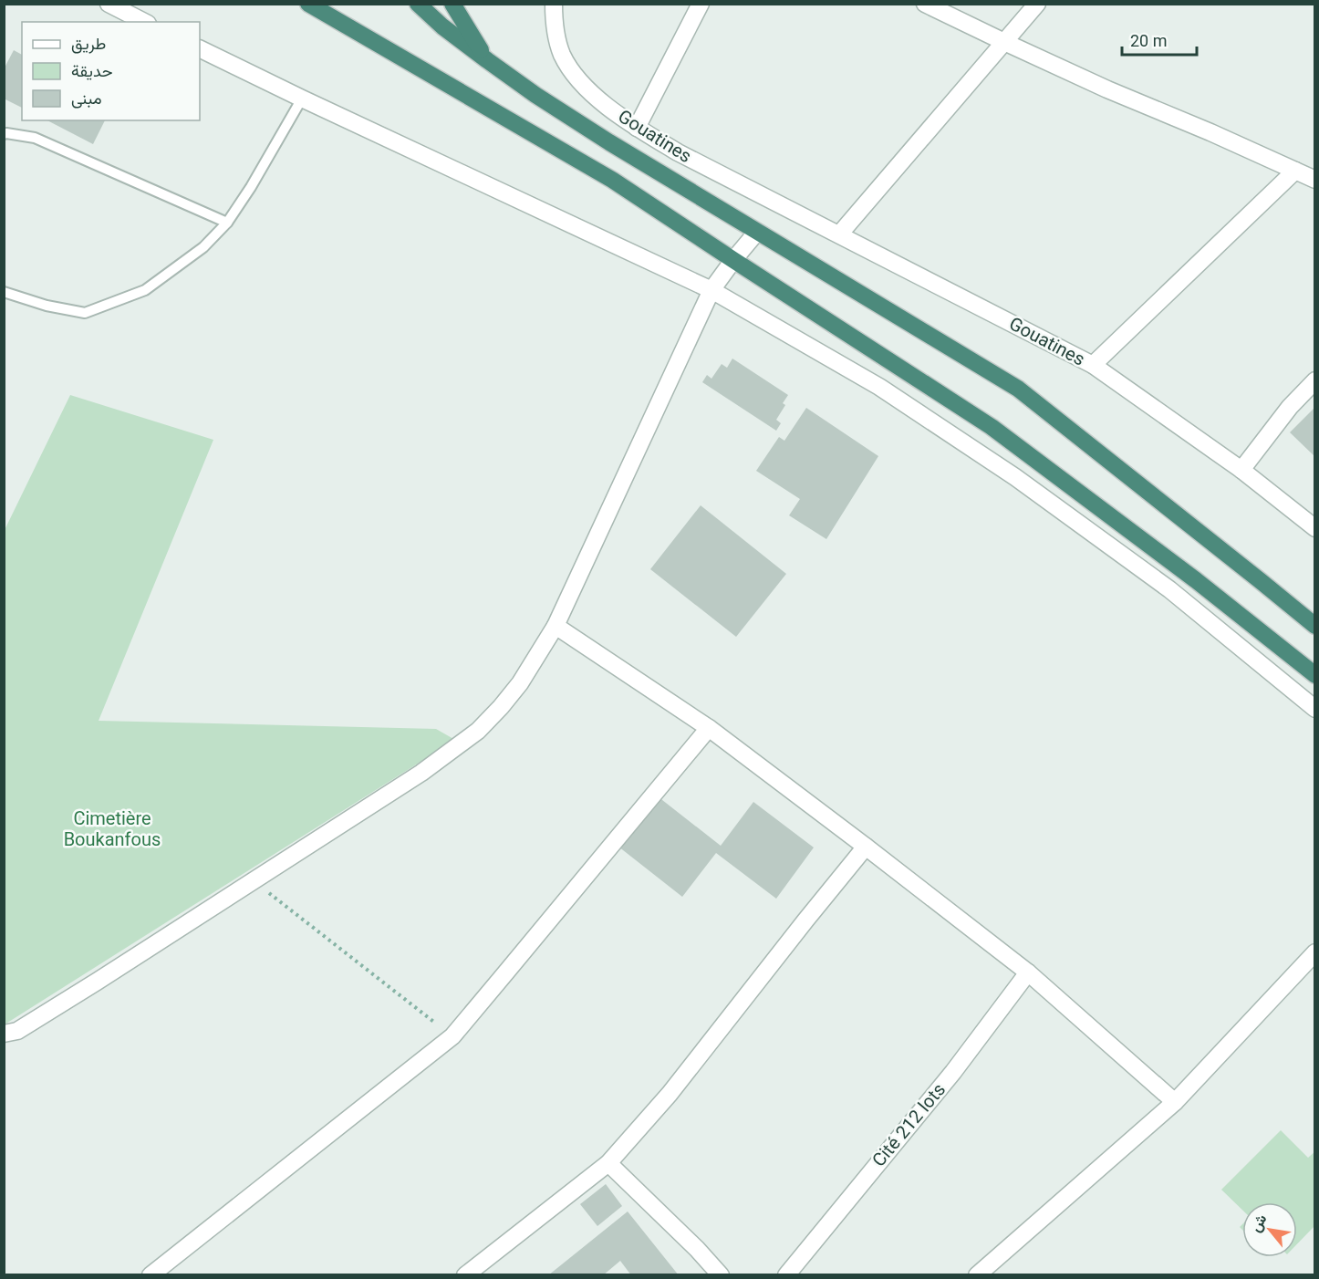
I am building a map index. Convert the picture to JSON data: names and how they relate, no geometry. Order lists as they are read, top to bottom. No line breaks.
{"streets":{"street":["Gouatines","Cité 212 lots"]},"parks":["Cimetière Boukanfous"],"legend":["طريق","حديقة","مبنى"],"scale_bar":"20 m","north":"top left"}
